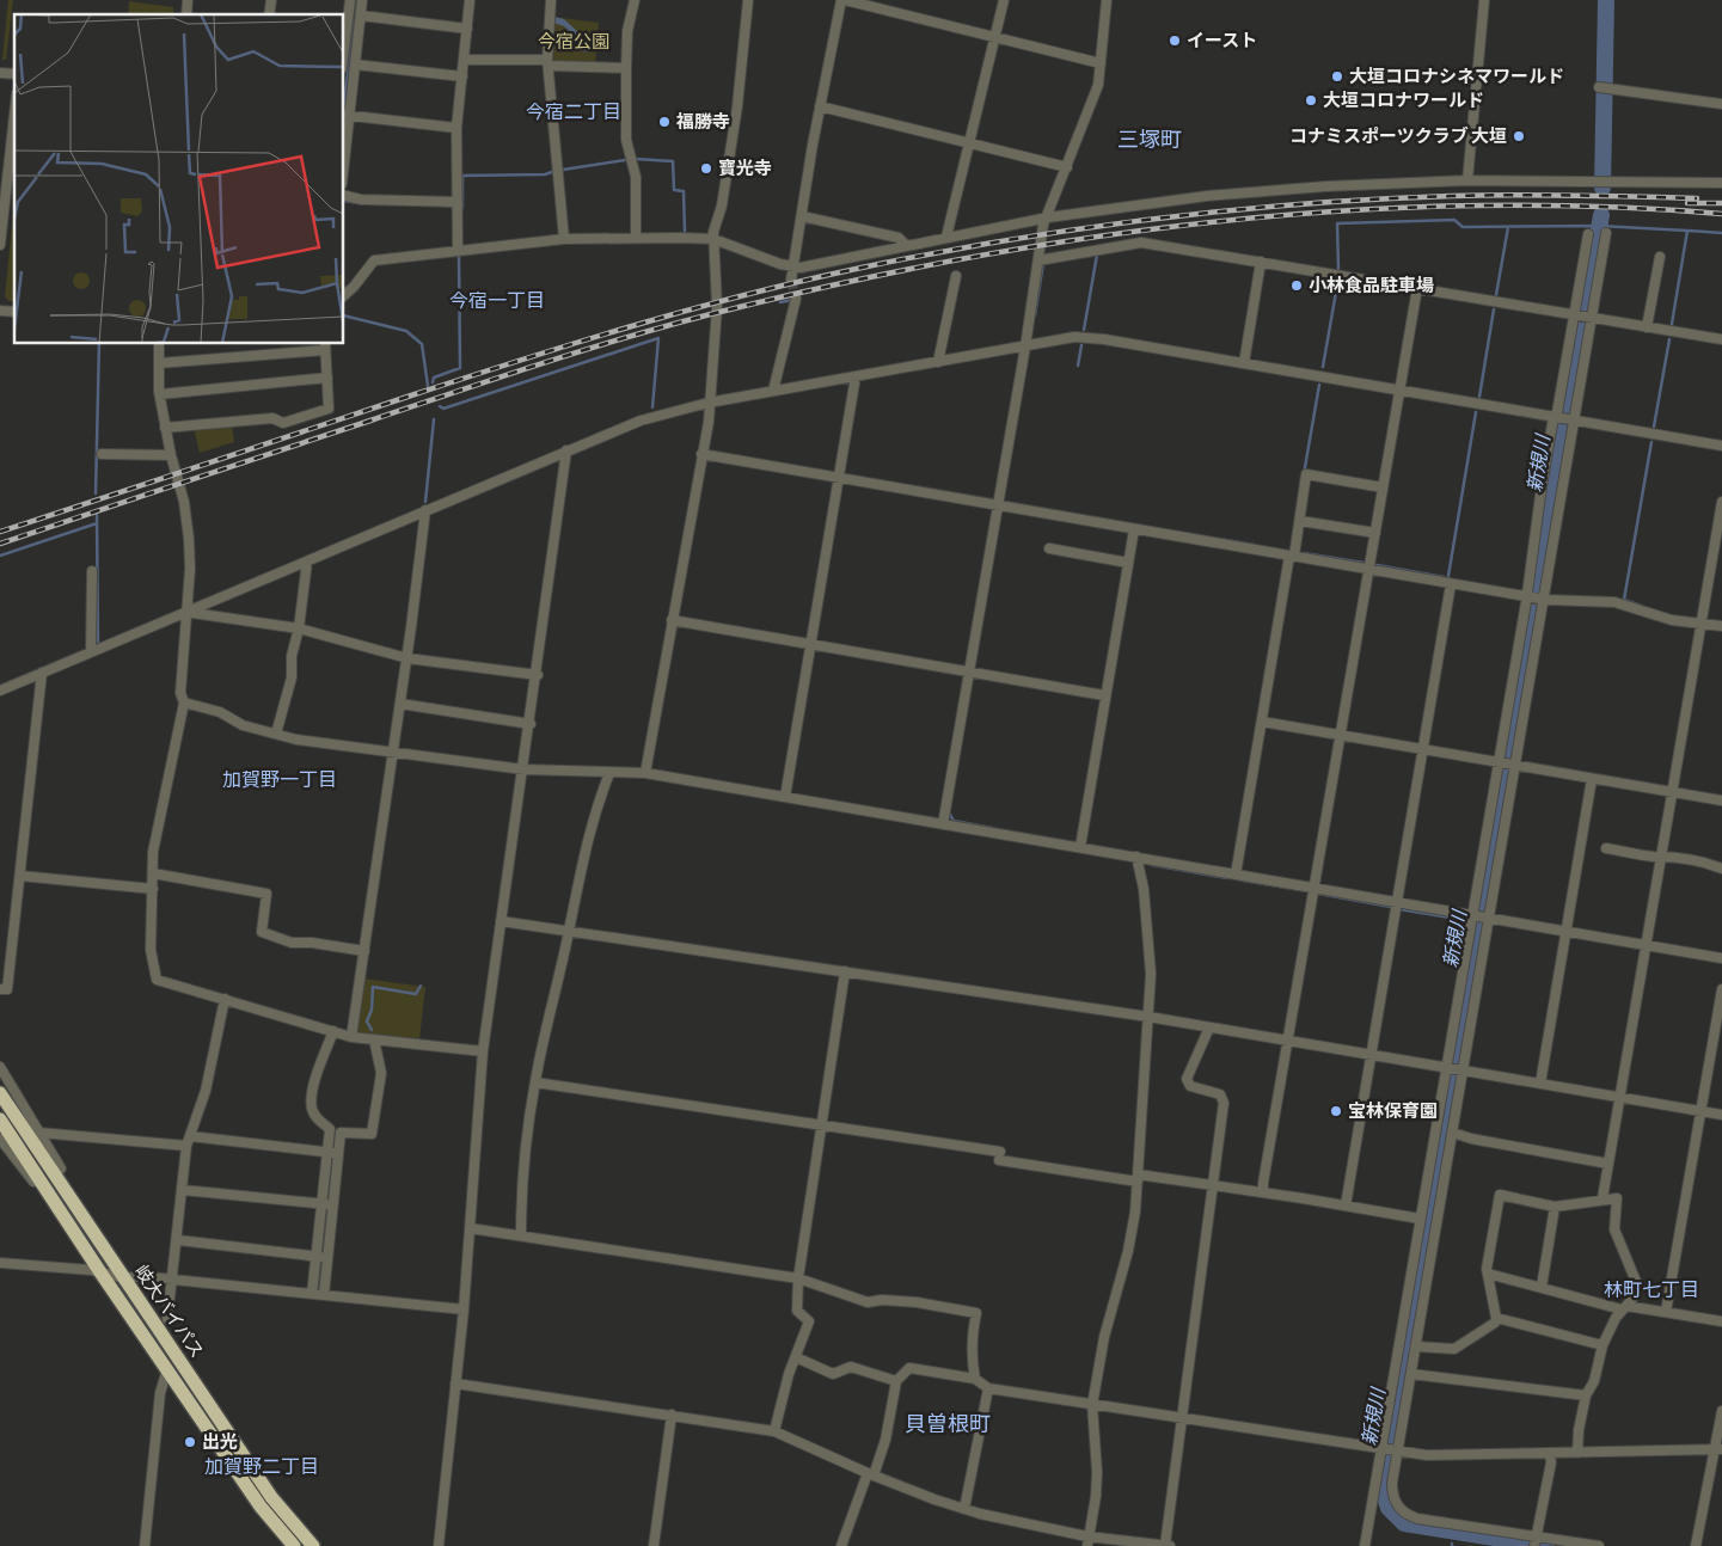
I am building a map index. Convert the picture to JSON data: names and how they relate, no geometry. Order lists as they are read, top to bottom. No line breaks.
{"streets":{"highway":["岐大バイパス"]},"districts":["今宿二丁目","三塚町","今宿一丁目","加賀野一丁目","林町七丁目","貝曽根町","加賀野二丁目"],"water":["新規川"],"parks":["今宿公園"],"places":["イースト","大垣コロナシネマワールド","大垣コロナワールド","福勝寺","コナミスポーツクラブ 大垣","寶光寺","小林食品駐車場","宝林保育園","出光"]}
